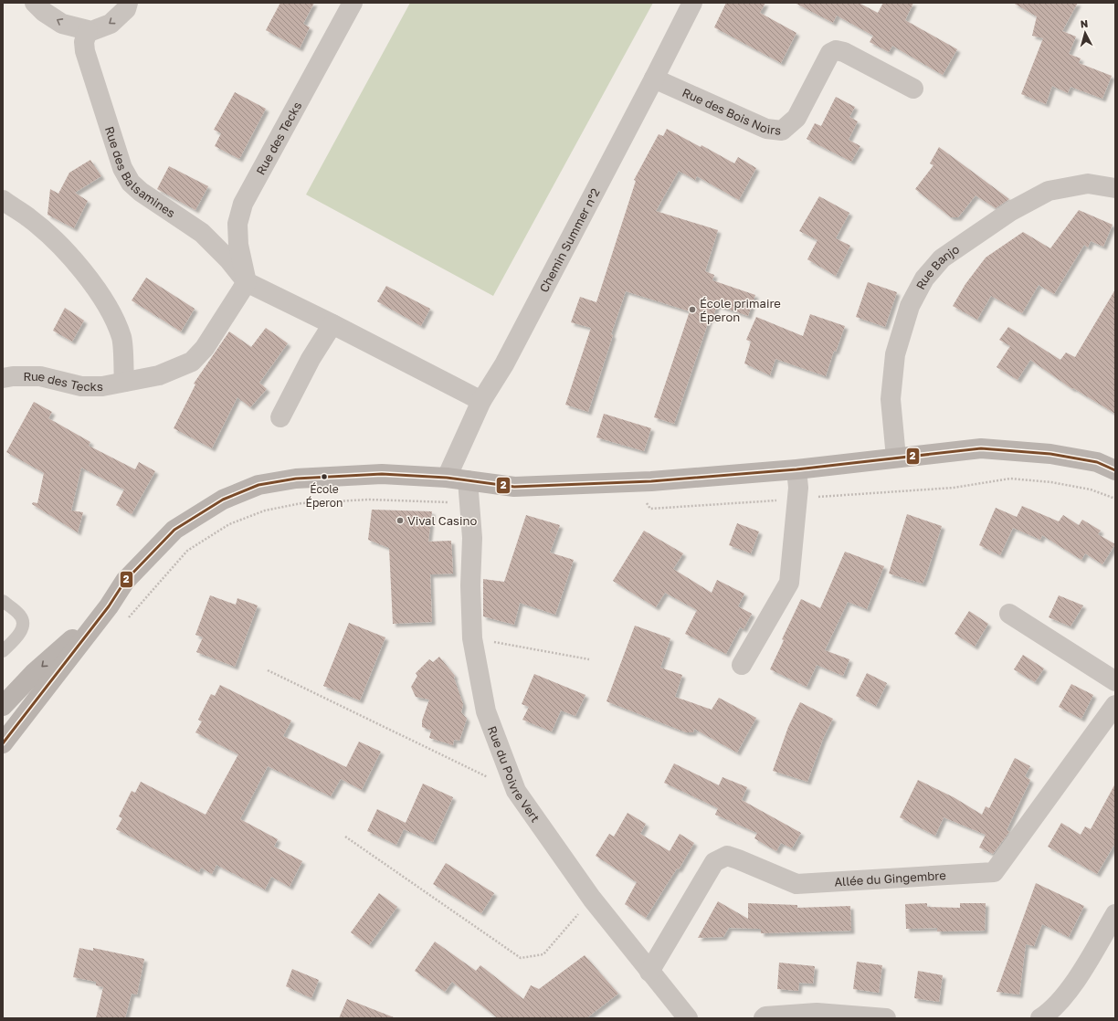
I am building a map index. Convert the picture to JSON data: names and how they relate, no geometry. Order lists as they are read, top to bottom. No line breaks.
{"streets":{"street":["Rue des Bois Noirs","Rue des Tecks","Rue des Balsamines","Chemin Summer n°2","Rue Banjo","Rue du Poivre Vert","Allée du Gingembre"]},"crossings":[["Rue des Bois Noirs","Chemin Summer n°2"],["Rue des Tecks","Rue des Balsamines"],["Chemin Summer n°2","Rue du Poivre Vert"],["Rue du Poivre Vert","Allée du Gingembre"]],"places":["École primaire Éperon","École Éperon","Vival Casino"],"lines":["transit line 2"],"north":"top"}
